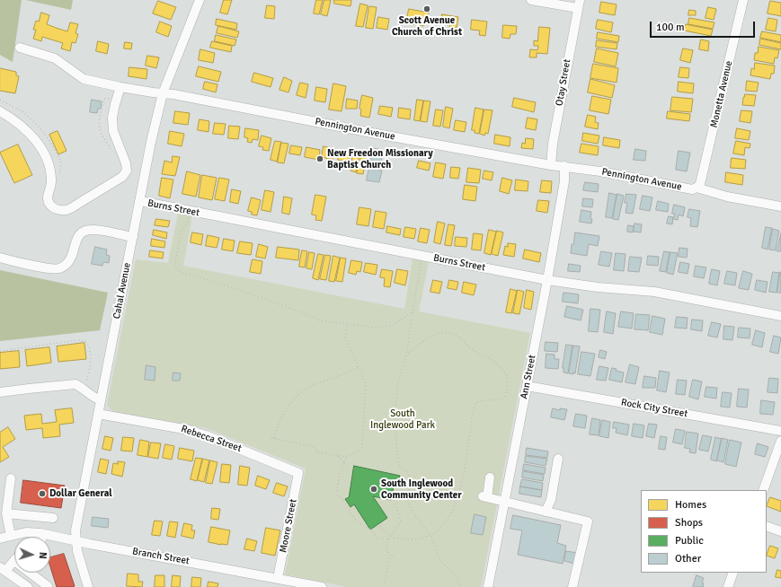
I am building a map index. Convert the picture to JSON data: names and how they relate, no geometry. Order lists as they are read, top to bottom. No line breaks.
{"streets":{"street":["Otay Street","Monetta Avenue","Pennington Avenue","Burns Street","Cahal Avenue","Ann Street","Rock City Street","Rebecca Street","Moore Street","Branch Street"]},"crossings":[["Otay Street","Pennington Avenue"],["Monetta Avenue","Pennington Avenue"],["Pennington Avenue","Cahal Avenue"],["Pennington Avenue","Ann Street"],["Burns Street","Cahal Avenue"],["Burns Street","Ann Street"],["Cahal Avenue","Rebecca Street"],["Cahal Avenue","Branch Street"],["Ann Street","Rock City Street"],["Rebecca Street","Moore Street"],["Moore Street","Branch Street"]],"parks":["South Inglewood Park"],"places":["Scott Avenue Church of Christ","New Freedon Missionary Baptist Church","South Inglewood Community Center","Dollar General"],"legend":["Homes","Shops","Public","Other"],"scale_bar":"100 m","north":"right"}
